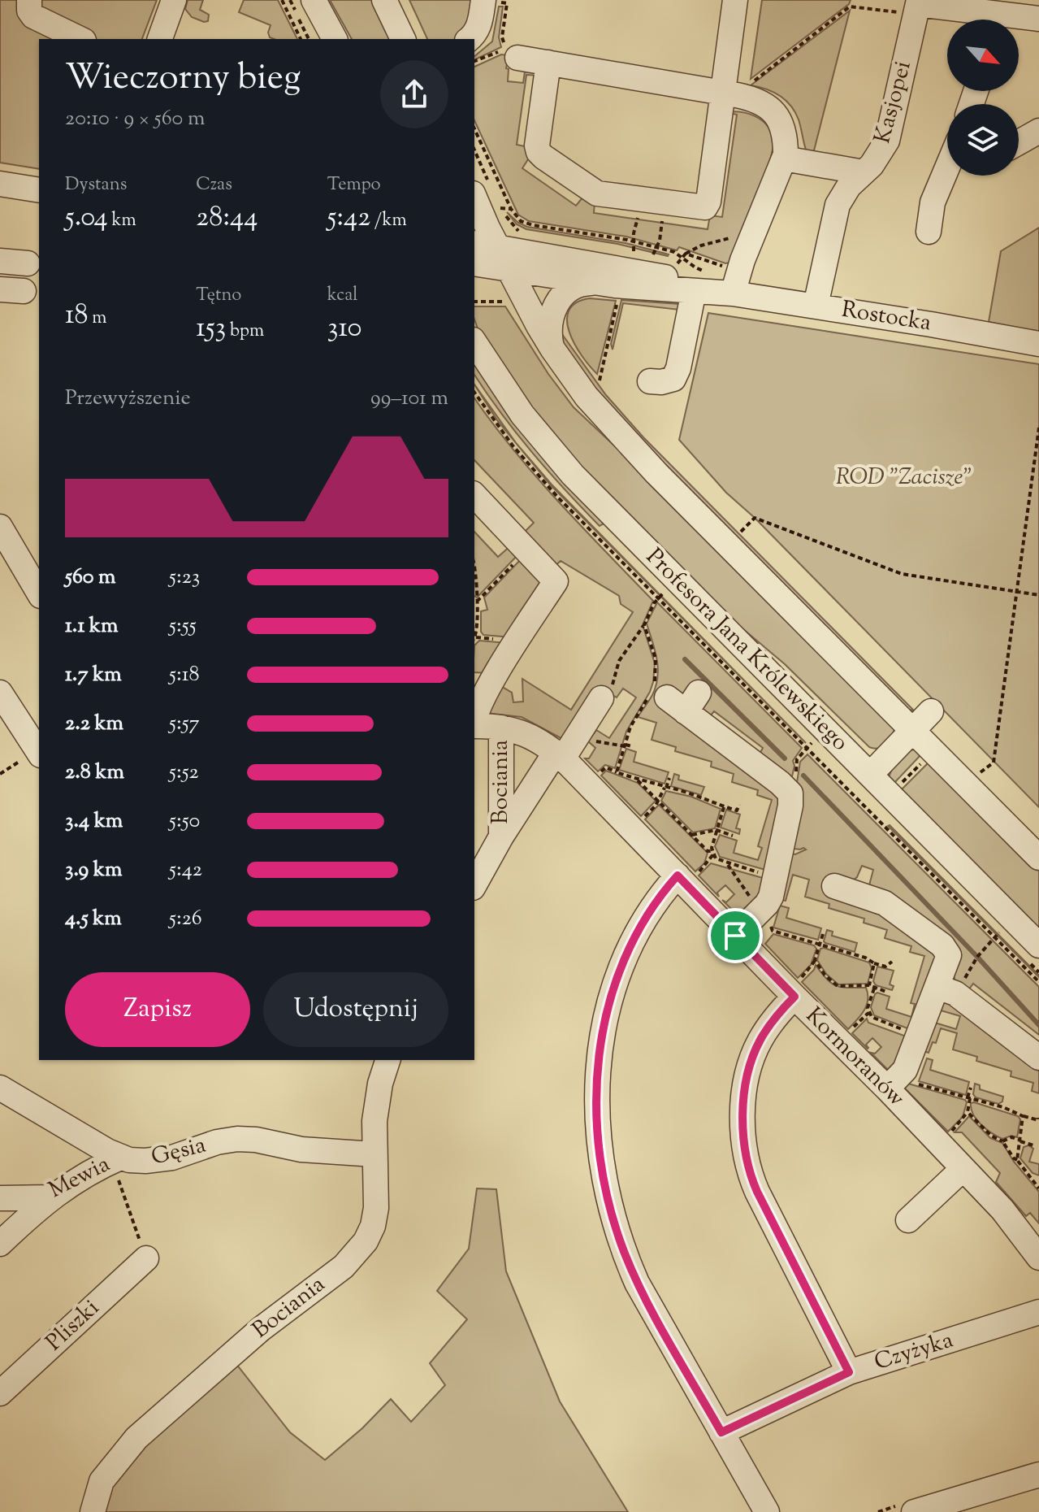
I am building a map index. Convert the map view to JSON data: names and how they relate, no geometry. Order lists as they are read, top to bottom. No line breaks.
{"streets":{"street":["Kasjopei","Rostocka","Profesora Jana Królewskiego","Bociania","Kormoranów","Gęsia","Mewia","Pliszki","Czyżyka"]},"crossings":[["Kasjopei","Rostocka"],["Bociania","Kormoranów"],["Bociania","Gęsia"],["Gęsia","Mewia"]],"parks":["ROD \"Zacisze\""],"north":"bottom right","page":{"heading":["Wieczorny bieg","20:10 · 9 × 560 m"],"stats":[["Dystans","5.04 km"],["Czas","28:44"],["Tempo","5:42 /km"],["18 m"],["Tętno","153 bpm"],["kcal","310"]],"chart":["Przewyższenie","99–101 m"],"list":[{"name":"560 m","note":"5:23"},{"name":"1.1 km","note":"5:55"},{"name":"1.7 km","note":"5:18"},{"name":"2.2 km","note":"5:57"},{"name":"2.8 km","note":"5:52"},{"name":"3.4 km","note":"5:50"},{"name":"3.9 km","note":"5:42"},{"name":"4.5 km","note":"5:26"}],"buttons":["Zapisz","Udostępnij"]}}
